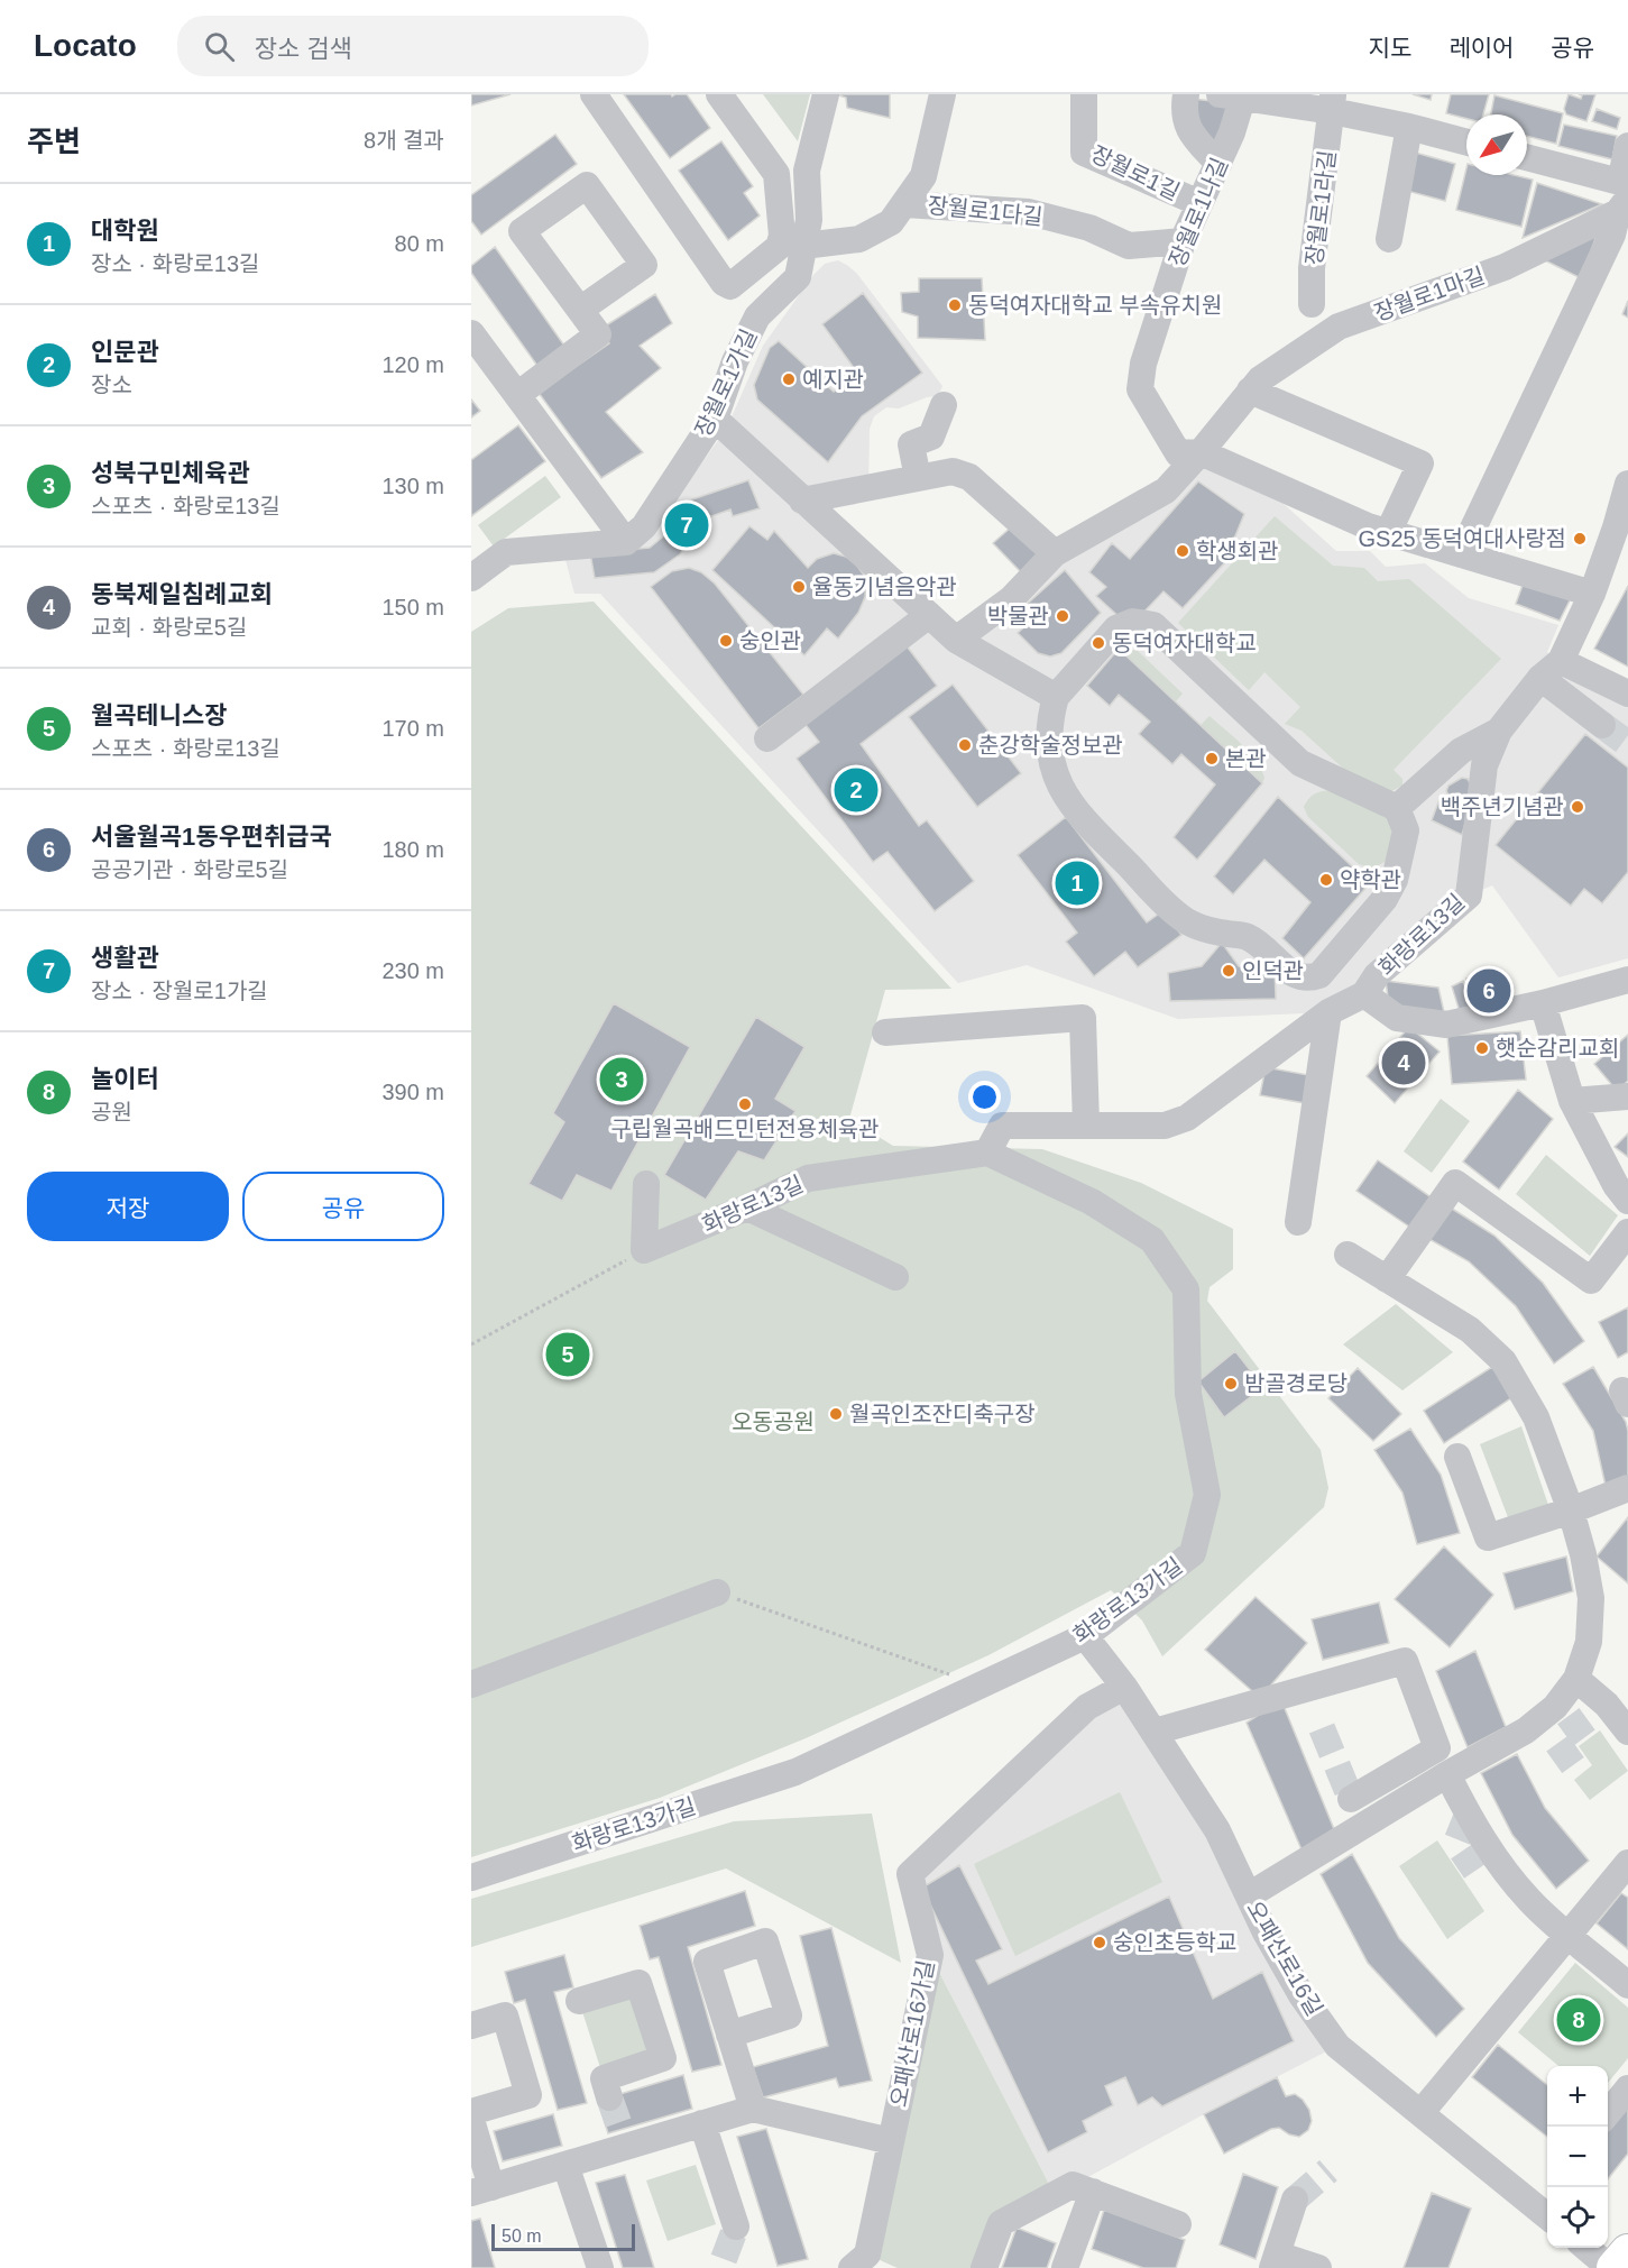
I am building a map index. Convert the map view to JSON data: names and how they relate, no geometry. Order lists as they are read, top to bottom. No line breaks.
{"streets":{"street":["장월로1길","장월로1라길","장월로1다길","장월로1나길","장월로1마길","장월로1가길","화랑로13길","화랑로13가길","오패산로16길","오패산로16가길"]},"crossings":[["장월로1길","장월로1나길"],["장월로1다길","장월로1나길"],["장월로1나길","장월로1마길"],["화랑로13길","화랑로13가길"],["화랑로13가길","오패산로16길"],["오패산로16길","오패산로16가길"]],"parks":["오동공원"],"places":["동덕여자대학교 부속유치원","예지관","GS25 동덕여대사랑점","학생회관","율동기념음악관","박물관","숭인관","동덕여자대학교","춘강학술정보관","본관","백주년기념관","약학관","인덕관","햇순감리교회","구립월곡배드민턴전용체육관","밤골경로당","월곡인조잔디축구장","숭인초등학교"],"scale_bar":"50 m","north":"bottom left","page":{"header":"Locato","search":"장소 검색","nav":["지도","레이어","공유"],"heading":["주변","8개 결과"],"list":[{"mark":"1","name":"대학원","note":"장소 · 화랑로13길","value":"80 m"},{"mark":"2","name":"인문관","note":"장소","value":"120 m"},{"mark":"3","name":"성북구민체육관","note":"스포츠 · 화랑로13길","value":"130 m"},{"mark":"4","name":"동북제일침례교회","note":"교회 · 화랑로5길","value":"150 m"},{"mark":"5","name":"월곡테니스장","note":"스포츠 · 화랑로13길","value":"170 m"},{"mark":"6","name":"서울월곡1동우편취급국","note":"공공기관 · 화랑로5길","value":"180 m"},{"mark":"7","name":"생활관","note":"장소 · 장월로1가길","value":"230 m"},{"mark":"8","name":"놀이터","note":"공원","value":"390 m"}],"pins":["7","2","1","6","4","3","5","8"],"buttons":["저장","공유"],"map_buttons":["+","−"],"scale":"50 m"}}
